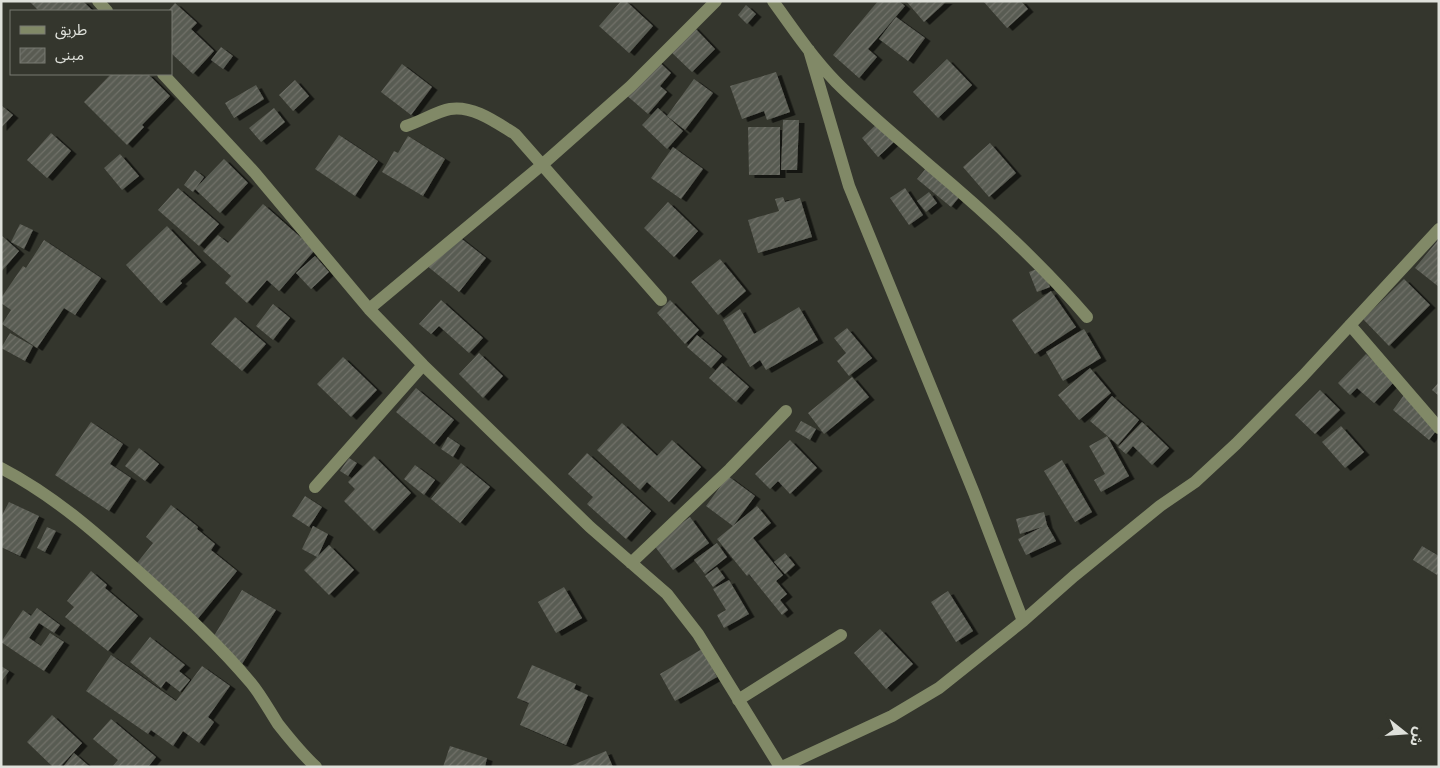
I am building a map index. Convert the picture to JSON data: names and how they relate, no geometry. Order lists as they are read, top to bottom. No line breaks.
{"legend":["طريق","مبنى"],"north":"right"}
